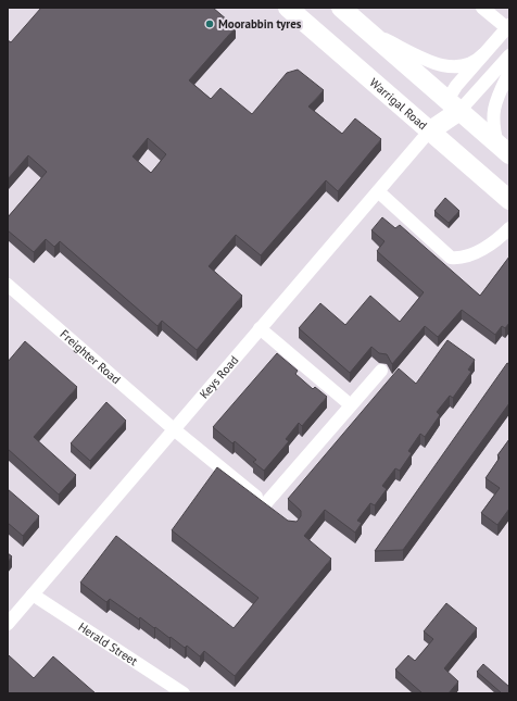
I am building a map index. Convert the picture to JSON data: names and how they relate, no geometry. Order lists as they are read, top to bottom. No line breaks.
{"streets":{"highway":["Warrigal Road"],"street":["Freighter Road","Keys Road","Herald Street"]},"crossings":[["Warrigal Road","Keys Road"],["Freighter Road","Keys Road"],["Keys Road","Herald Street"]],"places":["Moorabbin tyres"]}
